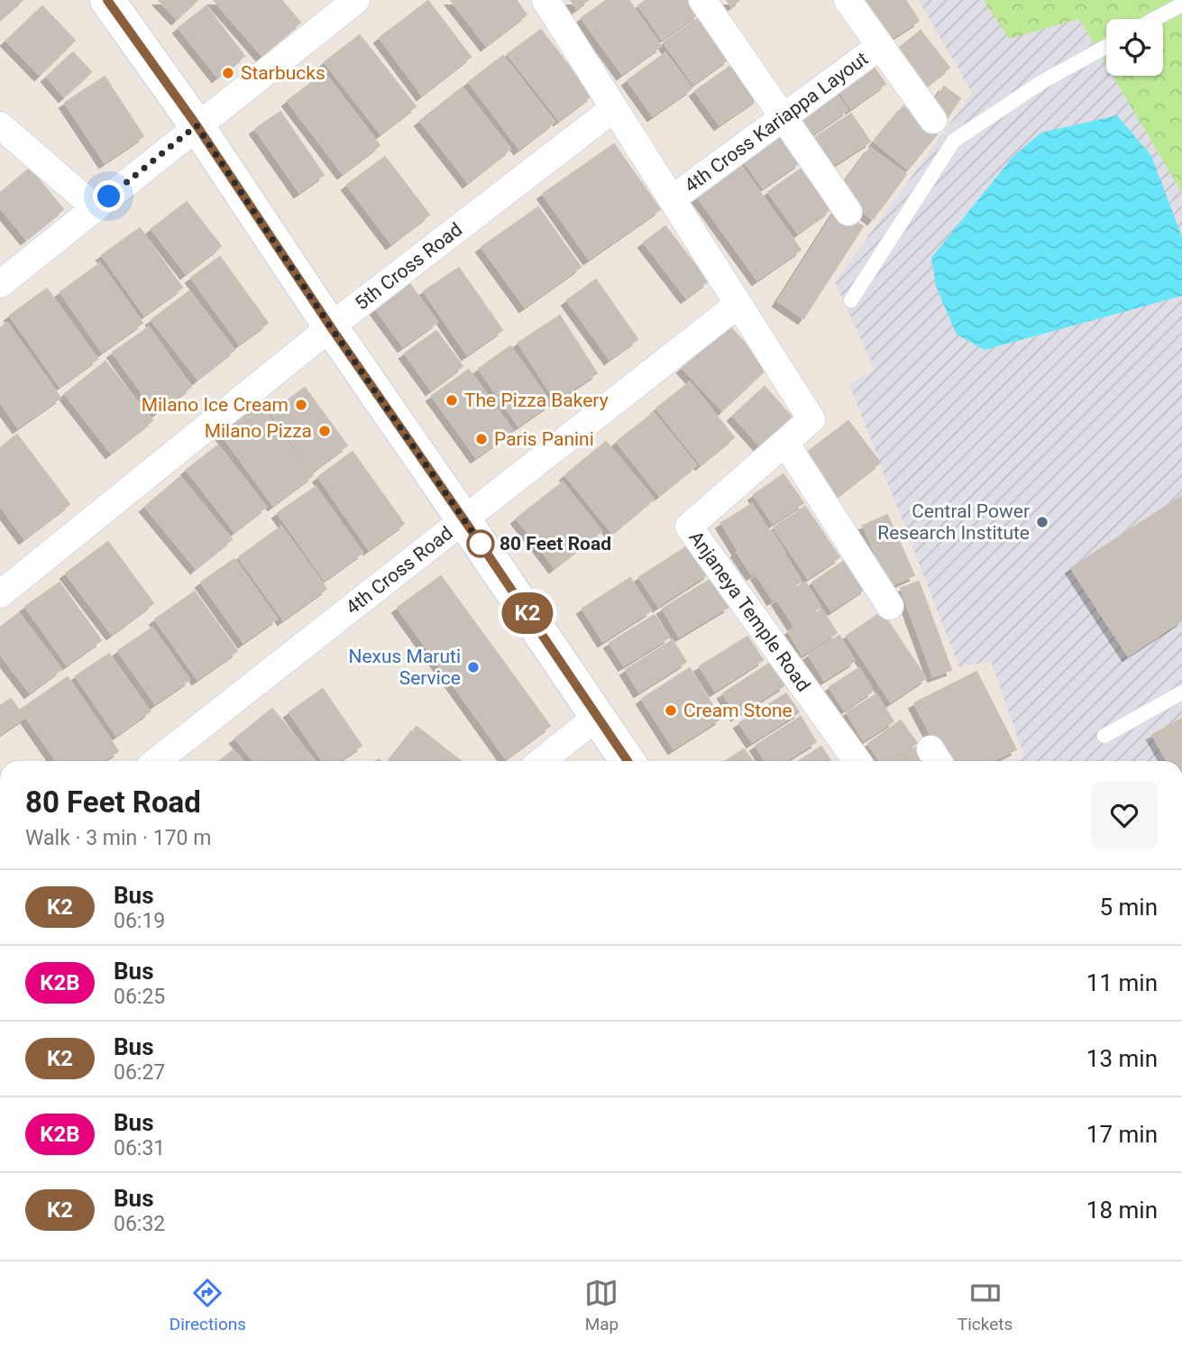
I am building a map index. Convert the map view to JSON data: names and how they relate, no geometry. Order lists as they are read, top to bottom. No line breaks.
{"streets":{"street":["4th Cross Kariappa Layout","5th Cross Road","4th Cross Road","Anjaneya Temple Road"]},"crossings":[["4th Cross Road","Anjaneya Temple Road"]],"places":["Starbucks","The Pizza Bakery","Milano Ice Cream","Milano Pizza","Paris Panini","Central Power Research Institute","80 Feet Road","Nexus Maruti Service","Cream Stone"],"lines":["bus line K2"],"page":{"on_map":"K2","heading":["80 Feet Road","Walk · 3 min · 170 m"],"list":[{"mark":"K2","name":"Bus","note":"06:19","value":"5 min"},{"mark":"K2B","name":"Bus","note":"06:25","value":"11 min"},{"mark":"K2","name":"Bus","note":"06:27","value":"13 min"},{"mark":"K2B","name":"Bus","note":"06:31","value":"17 min"},{"mark":"K2","name":"Bus","note":"06:32","value":"18 min"}],"tabs":["Directions","Map","Tickets"]}}
